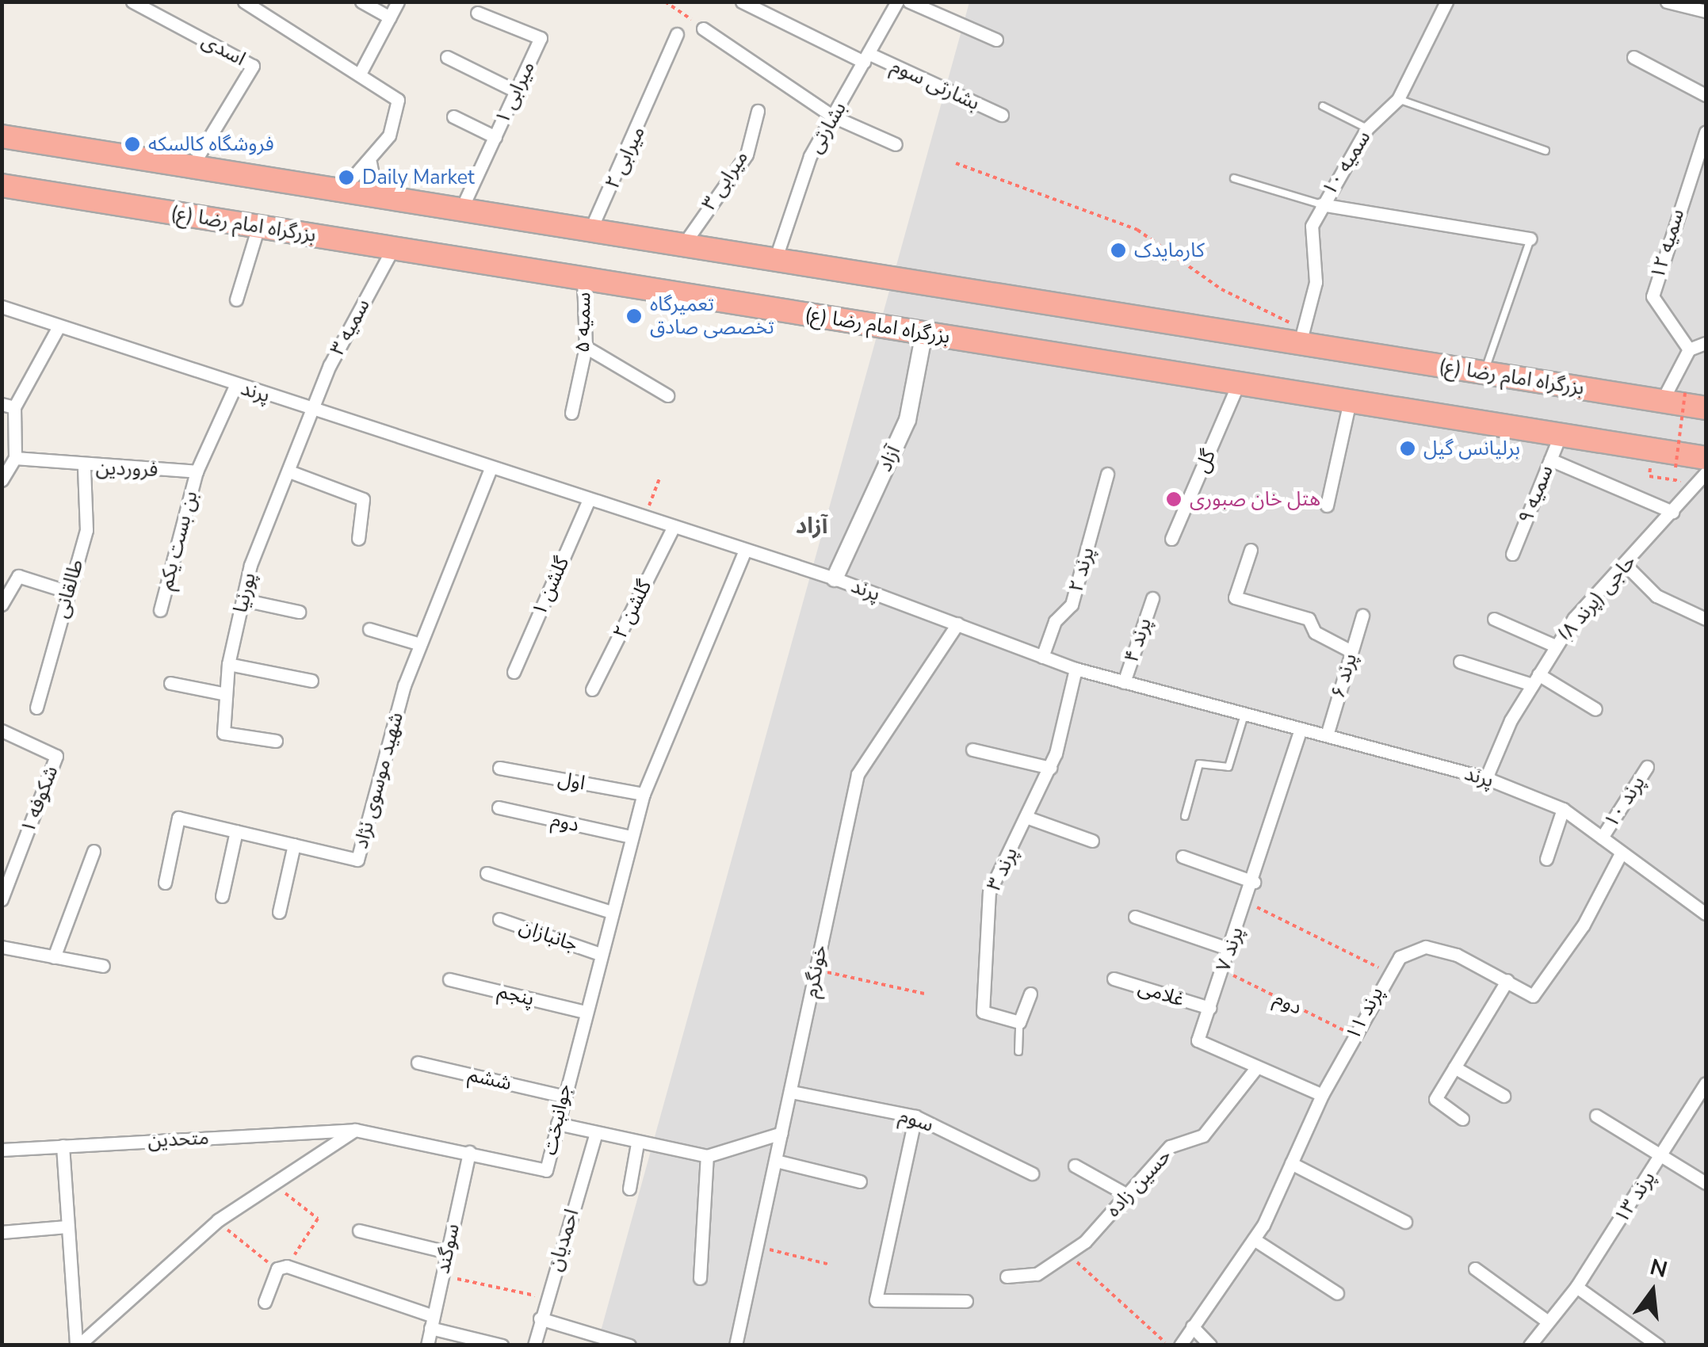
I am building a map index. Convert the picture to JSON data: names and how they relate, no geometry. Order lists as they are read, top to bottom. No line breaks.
{"streets":{"highway":["بزرگراه امام رضا (ع)"],"street":["اسدی","بشارتی سوم","میرابی ۱","بشارتی","میرابی ۲","سمیه ۱۰","میرابی ۳","سمیه ۱۲","سمیه ۵","سمیه ۳","پرند","آزاد","گل","فروردین","سمیه ۹","بن بست یکم","پرند ۲","گلشن ۱","طالقانی","پورنیا","حاجی (پرند ۸)","گلشن ۲","پرند ۴","پرند ۶","شهید موسوی نژاد","اول","شکوفه ۱","پرند ۱۰","دوم","پرند ۳","جانبازان","پرند ۷","خونگرم","غلامی","پنجم","پرند ۱۱","ششم","جوانبخت","سوم","متحدین","حسین زاده","پرند ۱۳","احمدیان","سوگند"]},"crossings":[["اسدی","بزرگراه امام رضا (ع)"],["بشارتی سوم","بشارتی"],["میرابی ۱","بزرگراه امام رضا (ع)"],["بشارتی","بزرگراه امام رضا (ع)"],["میرابی ۲","بزرگراه امام رضا (ع)"],["سمیه ۱۰","بزرگراه امام رضا (ع)"],["میرابی ۳","بزرگراه امام رضا (ع)"],["بزرگراه امام رضا (ع)","سمیه ۵"],["بزرگراه امام رضا (ع)","سمیه ۳"],["بزرگراه امام رضا (ع)","آزاد"],["بزرگراه امام رضا (ع)","گل"],["بزرگراه امام رضا (ع)","سمیه ۹"],["سمیه ۳","پرند"],["سمیه ۳","پورنیا"],["پرند","آزاد"],["پرند","پرند ۲"],["پرند","گلشن ۱"],["پرند","پورنیا"],["پرند","حاجی (پرند ۸)"],["پرند","گلشن ۲"],["پرند","پرند ۴"],["پرند","پرند ۶"],["پرند","شهید موسوی نژاد"],["پرند","پرند ۱۰"],["پرند","پرند ۳"],["پرند","پرند ۷"],["پرند","خونگرم"],["پرند","پرند ۱۱"],["پرند","جوانبخت"],["فروردین","بن بست یکم"],["فروردین","طالقانی"],["اول","جوانبخت"],["دوم","پرند ۷"],["دوم","پرند ۱۱"],["دوم","جوانبخت"],["جانبازان","جوانبخت"],["پرند ۷","غلامی"],["پرند ۷","پرند ۱۱"],["پرند ۷","حسین زاده"],["خونگرم","سوم"],["پنجم","جوانبخت"],["ششم","جوانبخت"],["جوانبخت","متحدین"],["جوانبخت","سوگند"]],"districts":["آزاد"],"places":["فروشگاه کالسکه","Daily Market","کارمایدک","تعمیرگاه تخصصی صادق","برلیانس گیل","هتل خان صبوری"],"north":"top"}
